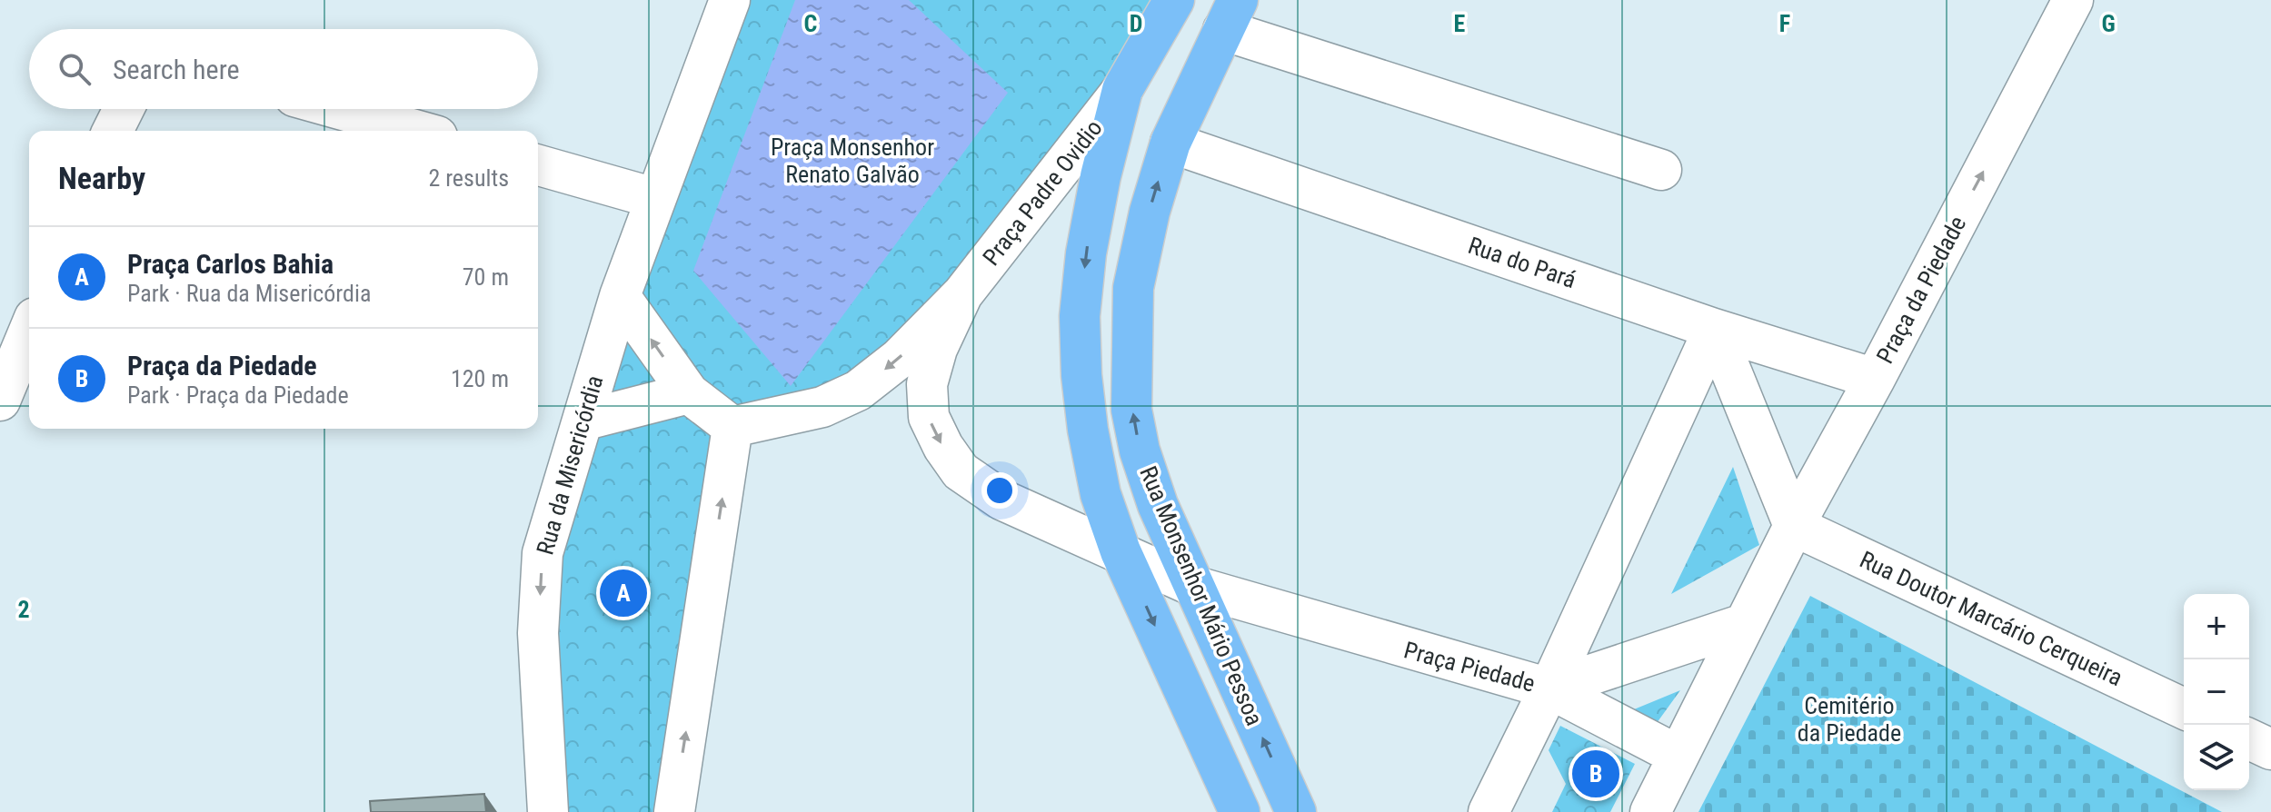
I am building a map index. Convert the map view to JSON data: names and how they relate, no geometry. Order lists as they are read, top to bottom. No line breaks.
{"streets":{"highway":["Rua Monsenhor Mário Pessoa"],"street":["Praça Padre Ovidio","Rua do Pará","Praça da Piedade","Rua da Misericórdia","Rua Doutor Marcário Cerqueira","Praça Piedade"]},"crossings":[["Praça Padre Ovidio","Praça Piedade"],["Rua do Pará","Praça da Piedade"],["Rua do Pará","Rua Monsenhor Mário Pessoa"],["Praça da Piedade","Rua Doutor Marcário Cerqueira"],["Praça da Piedade","Praça Piedade"],["Rua Monsenhor Mário Pessoa","Praça Piedade"]],"one_way":["Praça da Piedade"],"parks":["Praça Monsenhor Renato Galvão","Cemitério da Piedade"],"page":{"search":"Search here","heading":["Nearby","2 results"],"list":[{"mark":"A","name":"Praça Carlos Bahia","note":"Park · Rua da Misericórdia","value":"70 m"},{"mark":"B","name":"Praça da Piedade","note":"Park · Praça da Piedade","value":"120 m"}],"pins":["A","B"],"map_buttons":["+","−"]},"grid":{"columns":["C","D","E","F","G"],"rows":["2"]}}
